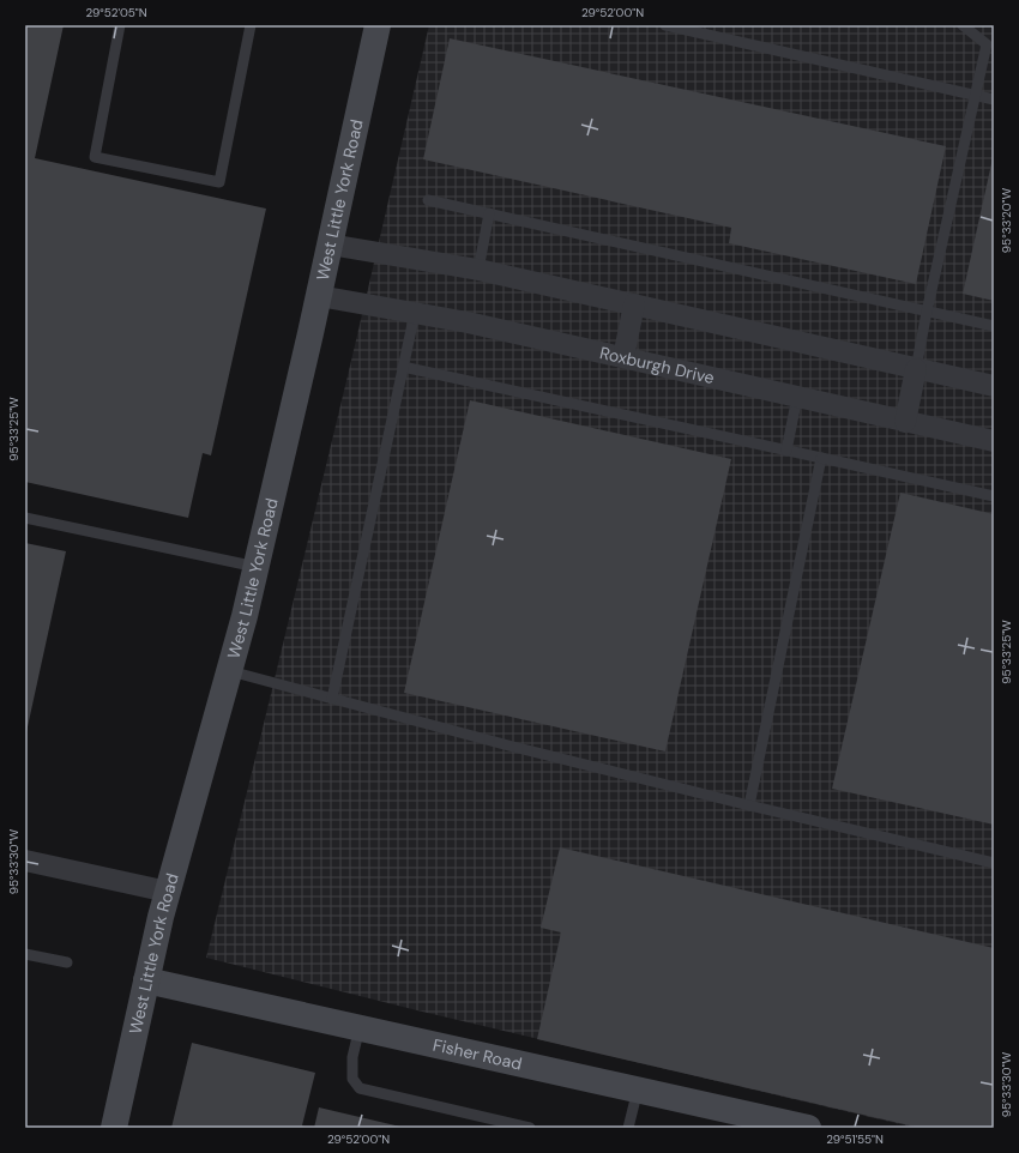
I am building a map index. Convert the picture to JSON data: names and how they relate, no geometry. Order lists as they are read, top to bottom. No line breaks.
{"streets":{"main road":["West Little York Road","Fisher Road"],"street":["Roxburgh Drive"]},"crossings":[["West Little York Road","Roxburgh Drive"],["West Little York Road","Fisher Road"]],"coordinates":["29°52'05\"N","29°52'00\"N","95°33'20\"W","95°33'25\"W","95°33'30\"W","29°51'55\"N"]}
